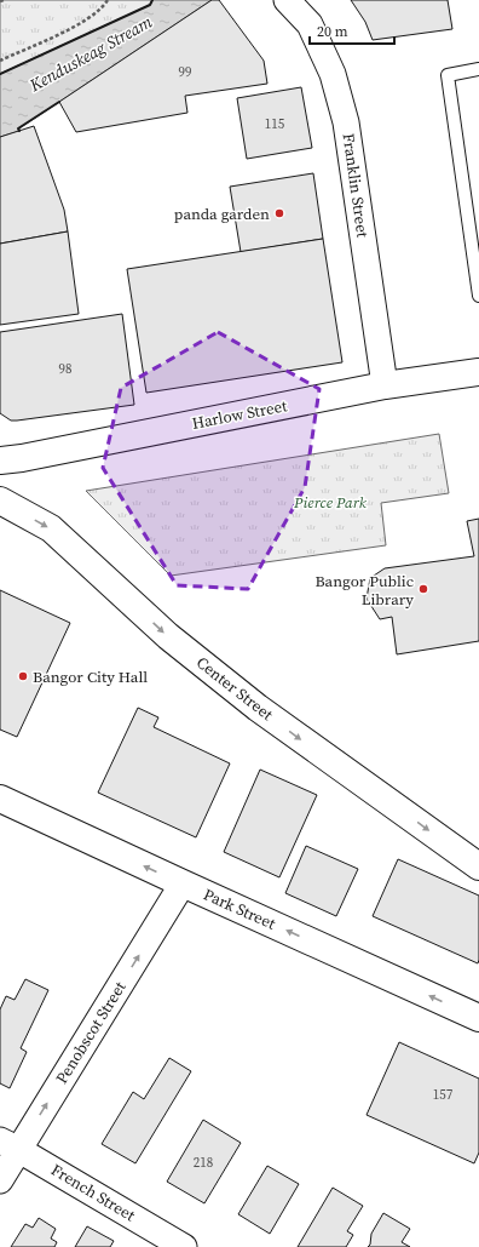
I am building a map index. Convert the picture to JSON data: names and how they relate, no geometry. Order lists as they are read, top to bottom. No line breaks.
{"streets":{"street":["Franklin Street","Harlow Street","Center Street","Park Street","Penobscot Street","French Street"]},"crossings":[["Franklin Street","Harlow Street"],["Park Street","Penobscot Street"],["Penobscot Street","French Street"]],"one_way":["Center Street","Park Street","Penobscot Street"],"water":["Kenduskeag Stream"],"parks":["Pierce Park"],"places":["panda garden","Bangor Public Library","Bangor City Hall"],"house_numbers":["99","115","98","157","218"],"scale_bar":"20 m"}
